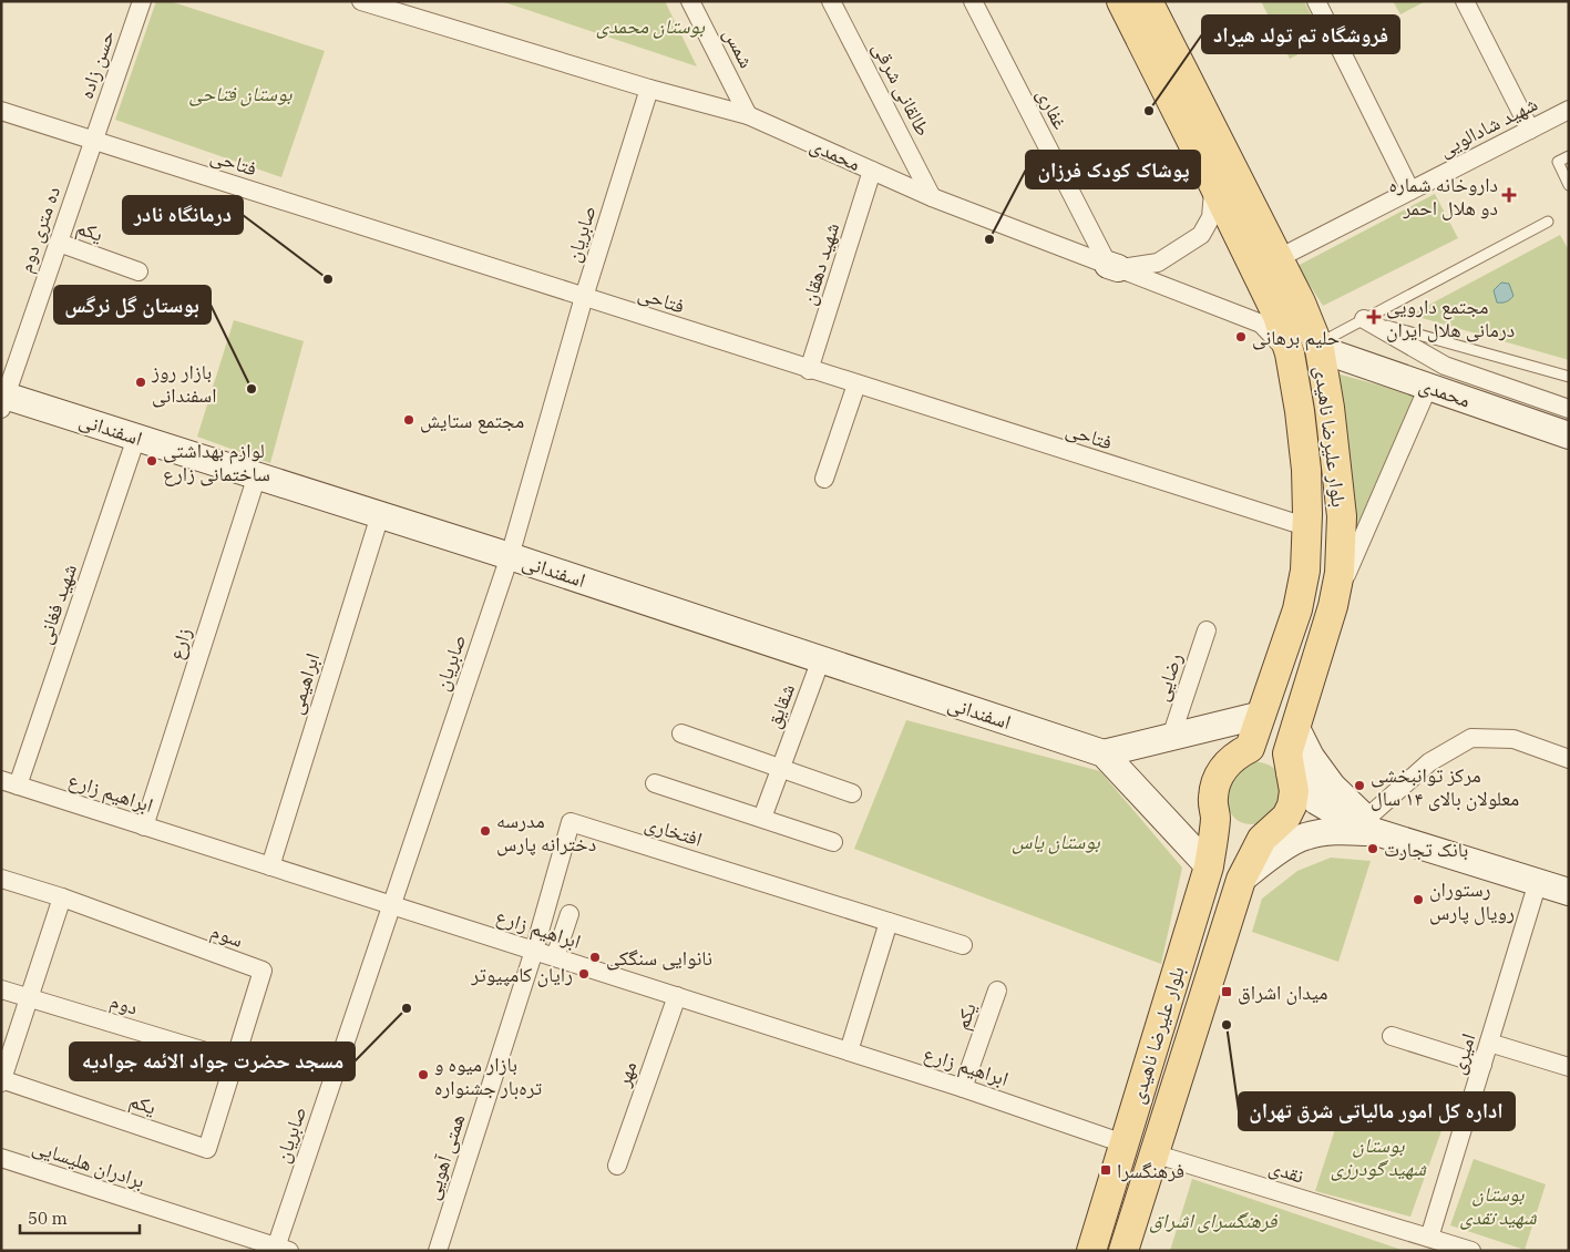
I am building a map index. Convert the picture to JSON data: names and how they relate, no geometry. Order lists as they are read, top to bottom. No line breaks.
{"streets":{"main road":["محمدی","اسفندانی","بلوار علیرضا ناهیدی"],"street":["شمس","حسن زاده","طالقانی شرقی","غفاری","شهید شادالویی","فتاحی","ده متری دوم","یکم","صابریان","شهید دهقان","شهید فغانی","زارع","رضایی","ابراهیمی","شقایق","ابراهیم زارع","افتخاری","سوم","دوم","امیری","مهر","همتی آهویی","برادران هلیسایی","نقدی"]},"crossings":[["شمس","محمدی"],["حسن زاده","فتاحی"],["حسن زاده","ده متری دوم"],["طالقانی شرقی","محمدی"],["غفاری","محمدی"],["شهید شادالویی","بلوار علیرضا ناهیدی"],["محمدی","صابریان"],["محمدی","شهید دهقان"],["محمدی","بلوار علیرضا ناهیدی"],["فتاحی","ده متری دوم"],["فتاحی","صابریان"],["فتاحی","شهید دهقان"],["فتاحی","بلوار علیرضا ناهیدی"],["ده متری دوم","یکم"],["ده متری دوم","اسفندانی"],["یکم","ابراهیم زارع"],["یکم","سوم"],["صابریان","اسفندانی"],["صابریان","ابراهیم زارع"],["صابریان","برادران هلیسایی"],["اسفندانی","شهید فغانی"],["اسفندانی","زارع"],["اسفندانی","ابراهیمی"],["اسفندانی","شقایق"],["بلوار علیرضا ناهیدی","ابراهیم زارع"],["بلوار علیرضا ناهیدی","نقدی"],["شهید فغانی","ابراهیم زارع"],["زارع","ابراهیم زارع"],["ابراهیمی","ابراهیم زارع"],["ابراهیم زارع","افتخاری"],["ابراهیم زارع","مهر"],["ابراهیم زارع","همتی آهویی"],["افتخاری","همتی آهویی"],["سوم","دوم"],["امیری","نقدی"]],"parks":["بوستان محمدی","بوستان فتاحی","بوستان یاس","بوستان شهید گودرزی","بوستان شهید نقدی","فرهنگسرای اشراق"],"places":{"other":["فروشگاه تم تولد هیراد","پوشاک کودک فرزان","درمانگاه نادر","حلیم برهانی","بازار روز اسفندانی","بوستان گل نرگس","مجتمع ستایش","لوازم بهداشتی ساختمانی زارع","مرکز توانبخشی معلولان بالای ۱۴ سال","مدرسه دخترانه پارس","بانک تجارت","رستوران رویال پارس","نانوایی سنگکی","رایان کامپیوتر","مسجد حضرت جواد الائمه جوادیه","اداره کل امور مالیاتی شرق تهران","بازار میوه و تره‌بار جشنواره"],"health":["داروخانه شماره دو هلال احمر","مجتمع دارویی درمانی هلال ایران"],"transit":["میدان اشراق","فرهنگسرا"]},"scale_bar":"50 m"}
